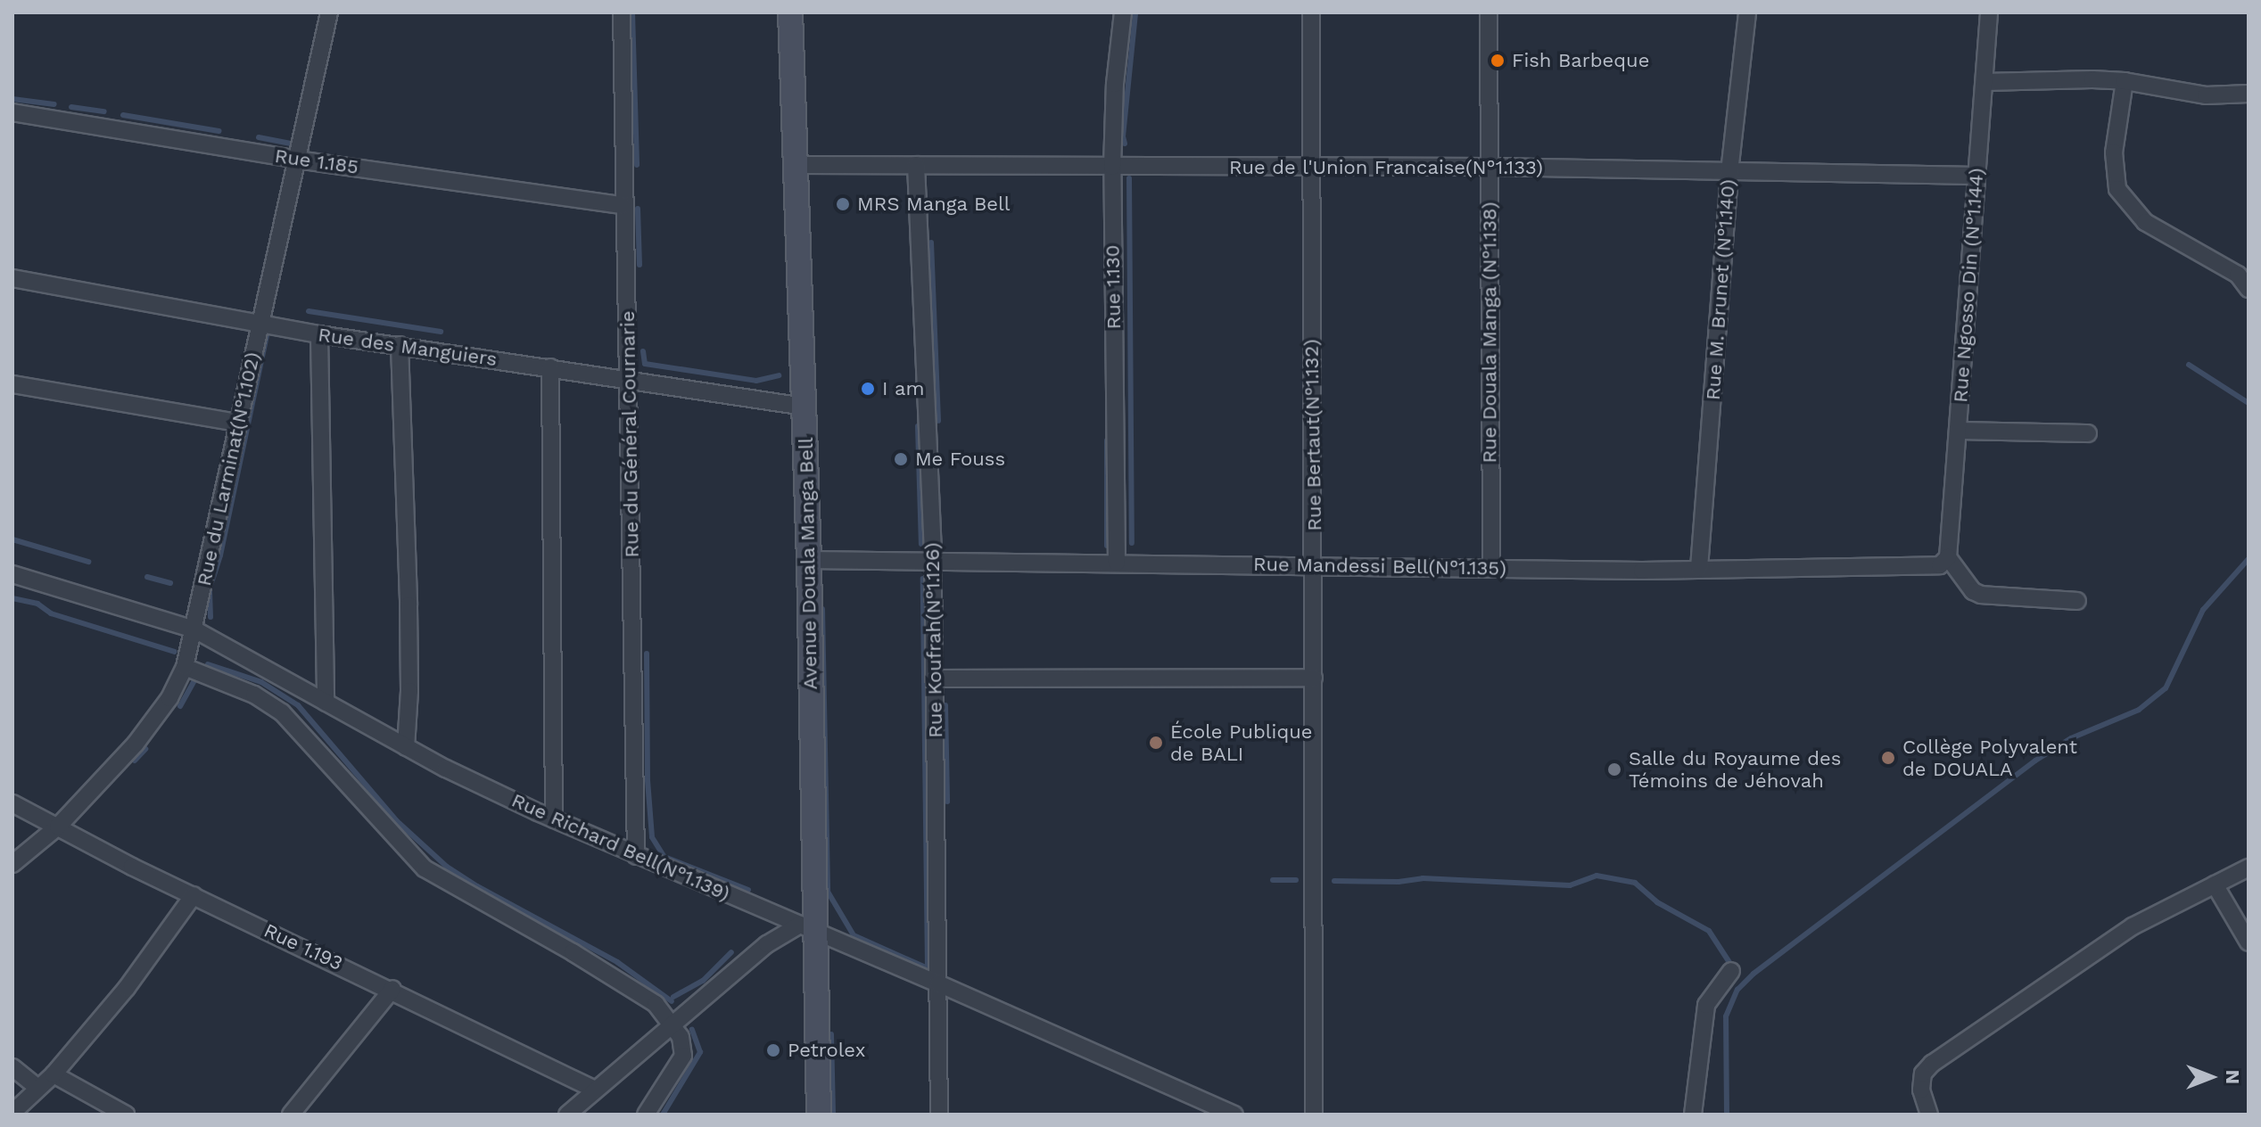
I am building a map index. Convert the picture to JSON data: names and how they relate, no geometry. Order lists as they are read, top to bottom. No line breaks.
{"streets":{"street":["Rue 1.185","Rue de l'Union Francaise(N°1.133)","Rue Ngosso Din (N°1.144)","Rue 1.130","Rue M. Brunet (N°1.140)","Rue Douala Manga (N°1.138)","Rue des Manguiers","Rue du Général Cournarie","Rue Bertaut(N°1.132)","Rue du Larminat(N°1.102)","Avenue Douala Manga Bell","Rue Mandessi Bell(N°1.135)","Rue Koufrah(N°1.126)","Rue Richard Bell(N°1.139)","Rue 1.193"]},"crossings":[["Rue 1.185","Rue du Général Cournarie"],["Rue 1.185","Rue du Larminat(N°1.102)"],["Rue de l'Union Francaise(N°1.133)","Rue Ngosso Din (N°1.144)"],["Rue de l'Union Francaise(N°1.133)","Rue 1.130"],["Rue de l'Union Francaise(N°1.133)","Rue M. Brunet (N°1.140)"],["Rue de l'Union Francaise(N°1.133)","Rue Douala Manga (N°1.138)"],["Rue de l'Union Francaise(N°1.133)","Rue Bertaut(N°1.132)"],["Rue de l'Union Francaise(N°1.133)","Avenue Douala Manga Bell"],["Rue de l'Union Francaise(N°1.133)","Rue Koufrah(N°1.126)"],["Rue Ngosso Din (N°1.144)","Rue Mandessi Bell(N°1.135)"],["Rue 1.130","Rue Mandessi Bell(N°1.135)"],["Rue M. Brunet (N°1.140)","Rue Mandessi Bell(N°1.135)"],["Rue Douala Manga (N°1.138)","Rue Mandessi Bell(N°1.135)"],["Rue des Manguiers","Rue du Général Cournarie"],["Rue des Manguiers","Rue du Larminat(N°1.102)"],["Rue des Manguiers","Avenue Douala Manga Bell"],["Rue du Général Cournarie","Rue Richard Bell(N°1.139)"],["Rue Bertaut(N°1.132)","Rue Mandessi Bell(N°1.135)"],["Rue du Larminat(N°1.102)","Rue Richard Bell(N°1.139)"],["Rue du Larminat(N°1.102)","Rue 1.193"],["Avenue Douala Manga Bell","Rue Mandessi Bell(N°1.135)"],["Avenue Douala Manga Bell","Rue Richard Bell(N°1.139)"],["Rue Mandessi Bell(N°1.135)","Rue Koufrah(N°1.126)"],["Rue Koufrah(N°1.126)","Rue Richard Bell(N°1.139)"]],"places":["Fish Barbeque","MRS Manga Bell","I am","Me Fouss","École Publique de BALI","Collège Polyvalent de DOUALA","Salle du Royaume des Témoins de Jéhovah","Petrolex"],"north":"right"}
